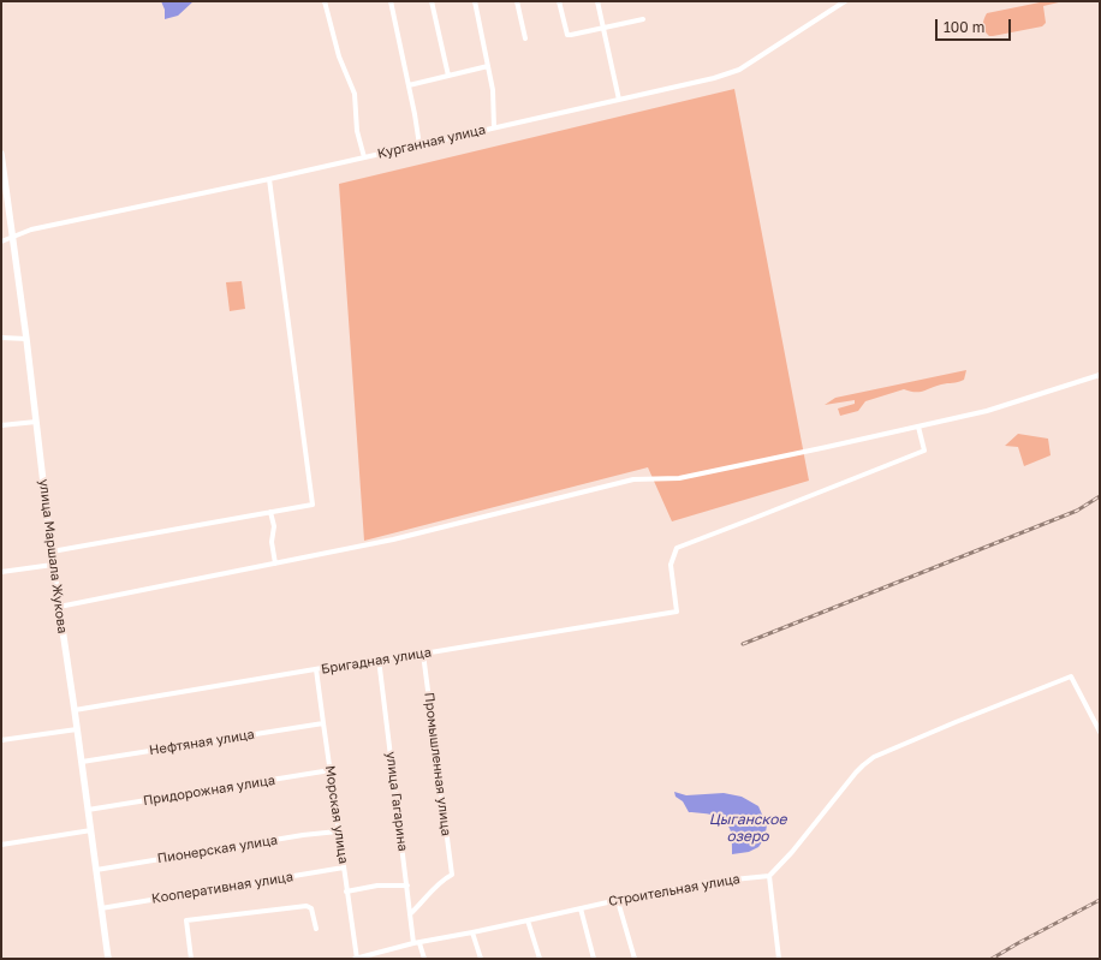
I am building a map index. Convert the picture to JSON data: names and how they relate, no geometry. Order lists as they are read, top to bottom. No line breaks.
{"streets":{"main road":["улица Маршала Жукова"],"street":["Курганная улица","Бригадная улица","Нефтяная улица","Промышленная улица","Придорожная улица","улица Гагарина","Морская улица","Пионерская улица","Кооперативная улица","Строительная улица"]},"crossings":[["Курганная улица","улица Маршала Жукова"],["улица Маршала Жукова","Бригадная улица"],["улица Маршала Жукова","Нефтяная улица"],["улица Маршала Жукова","Придорожная улица"],["улица Маршала Жукова","Пионерская улица"],["улица Маршала Жукова","Кооперативная улица"],["Бригадная улица","Промышленная улица"],["Бригадная улица","улица Гагарина"],["Бригадная улица","Морская улица"],["Нефтяная улица","Морская улица"],["Промышленная улица","улица Гагарина"],["Придорожная улица","Морская улица"],["улица Гагарина","Строительная улица"],["Морская улица","Пионерская улица"],["Морская улица","Кооперативная улица"],["Морская улица","Строительная улица"]],"water":["Цыганское озеро"],"scale_bar":"100 m"}
